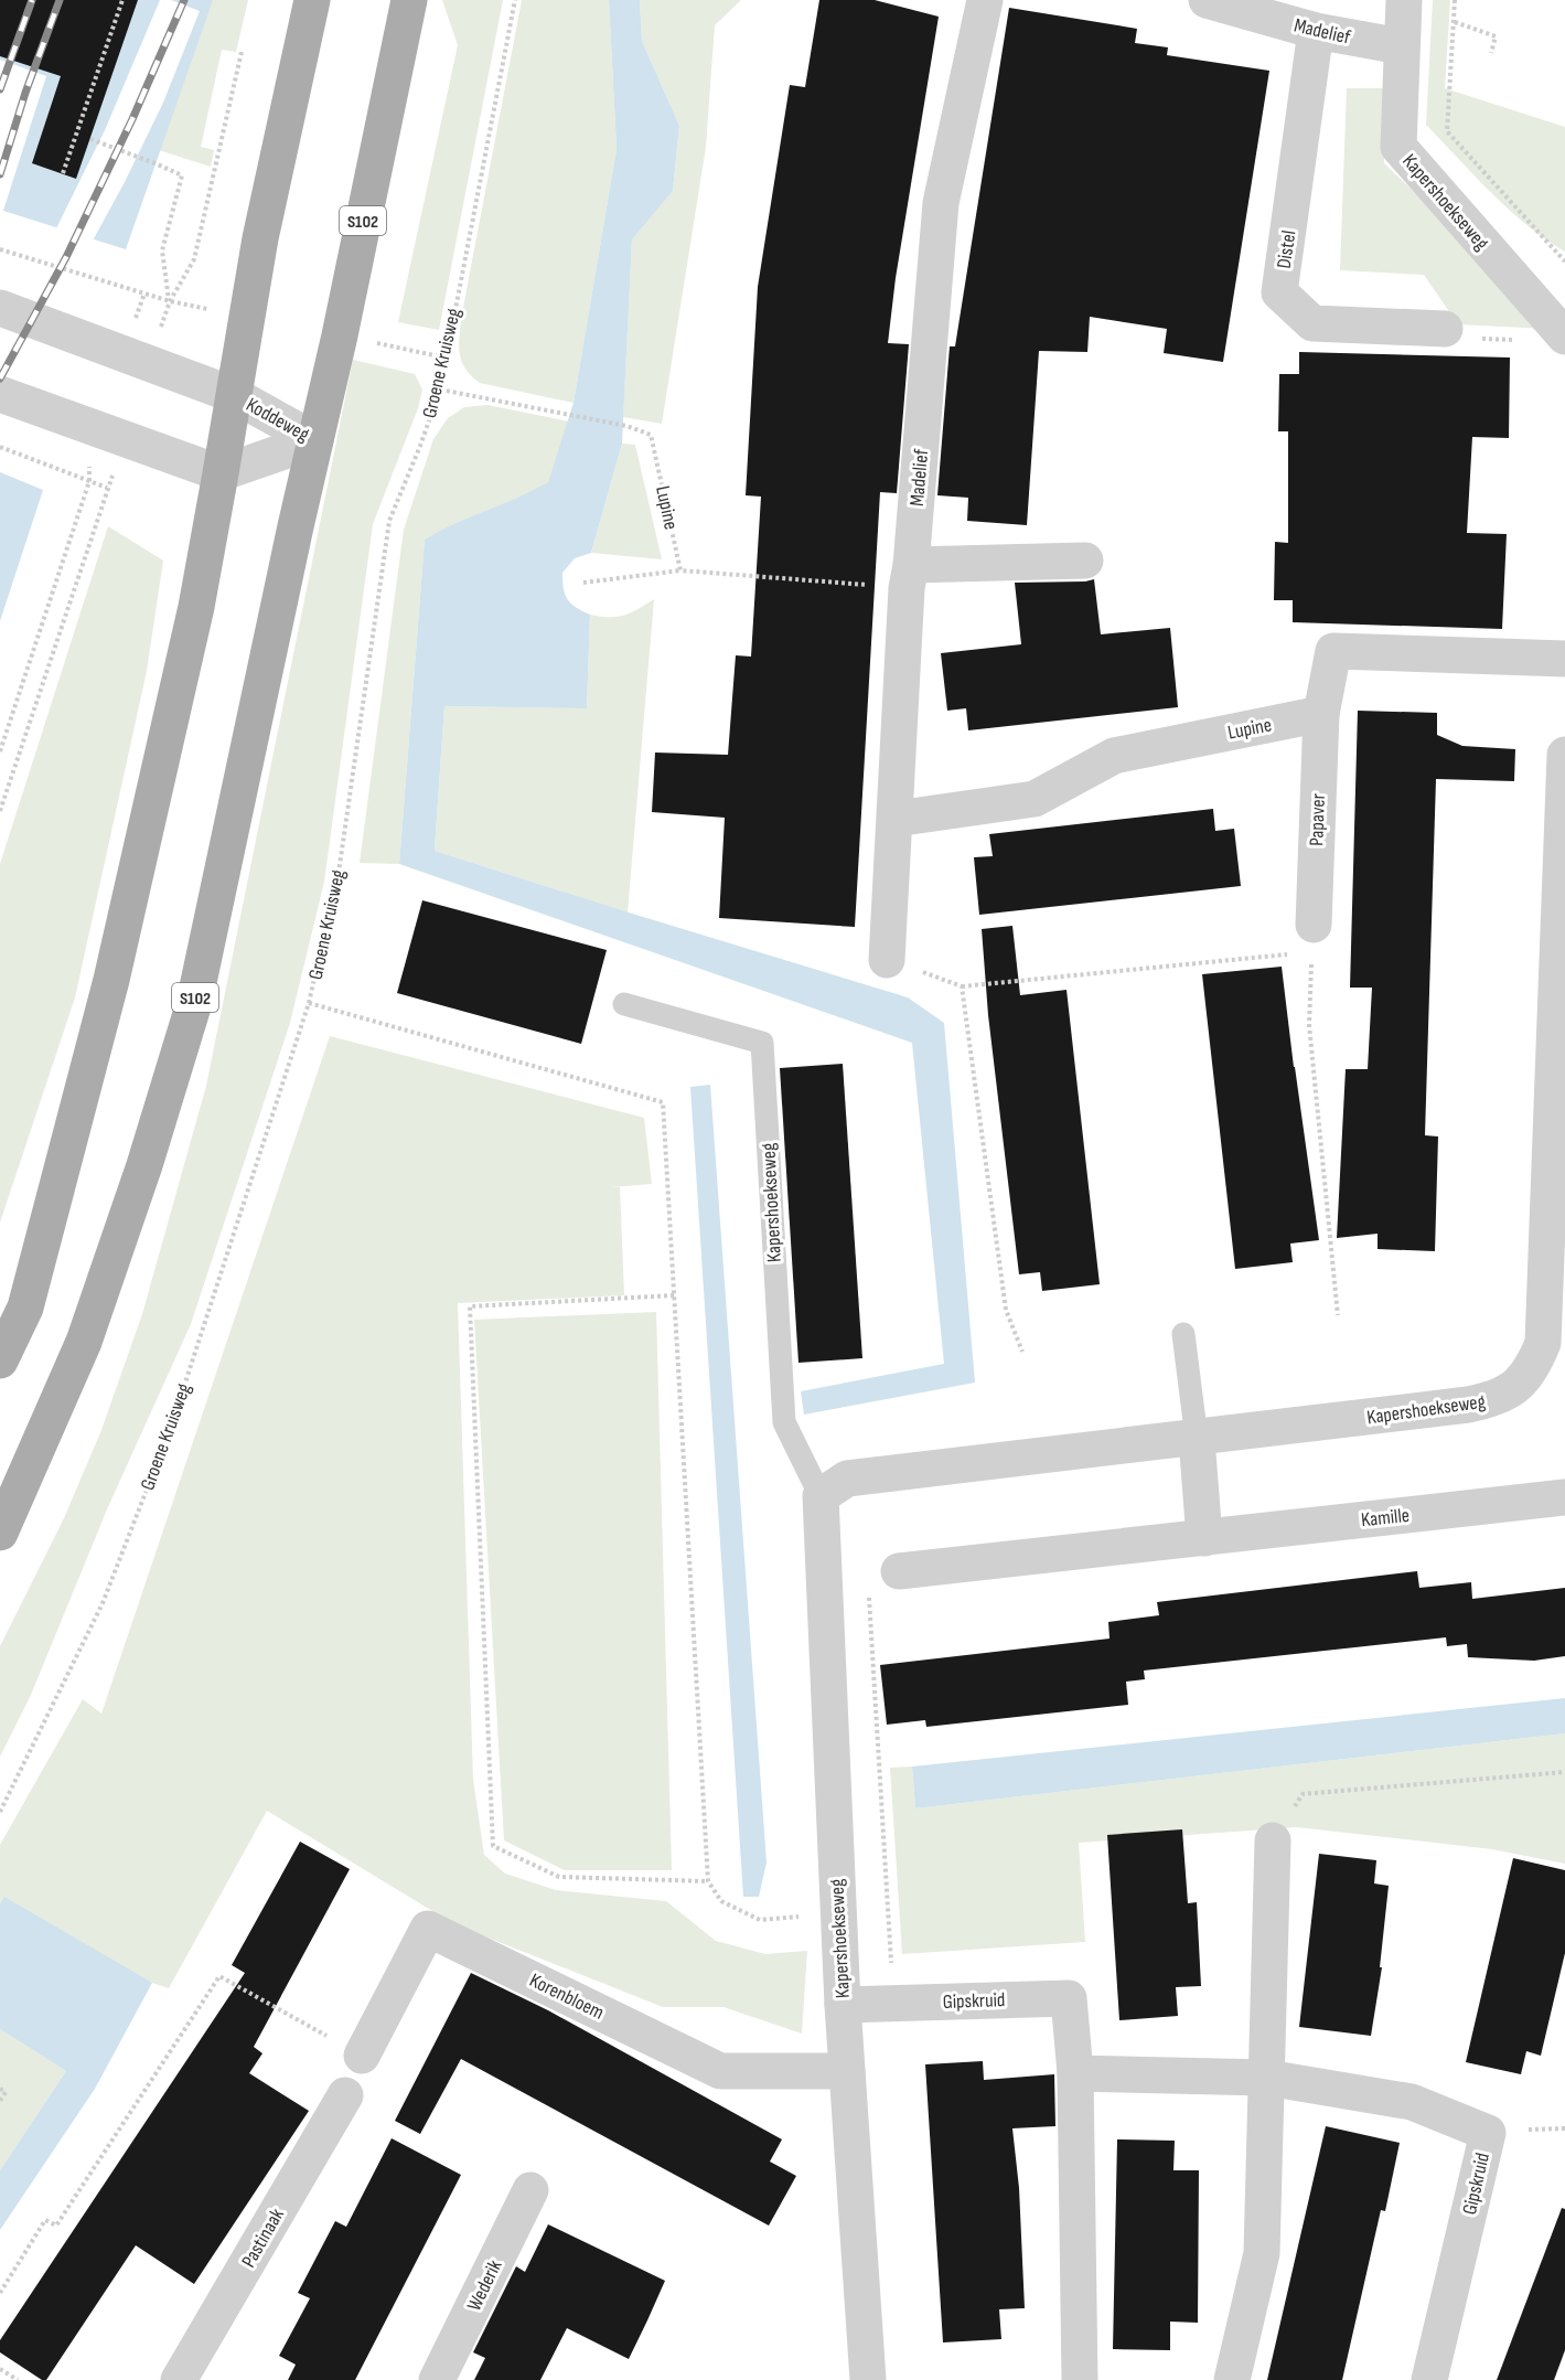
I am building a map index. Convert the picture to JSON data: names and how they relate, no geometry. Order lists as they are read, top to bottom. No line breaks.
{"streets":{"main road":["S102"],"street":["Madelief","Kapershoekseweg","Distel","Koddeweg","Lupine","Papaver","Kamille","Korenbloem","Gipskruid","Pastinaak","Wederik"],"path":["Groene Kruisweg"]},"crossings":[["Madelief","Kapershoekseweg"],["Madelief","Distel"],["Madelief","Lupine"],["Kapershoekseweg","Korenbloem"],["Kapershoekseweg","Gipskruid"],["S102","Koddeweg"],["Groene Kruisweg","Lupine"],["Lupine","Papaver"]]}
